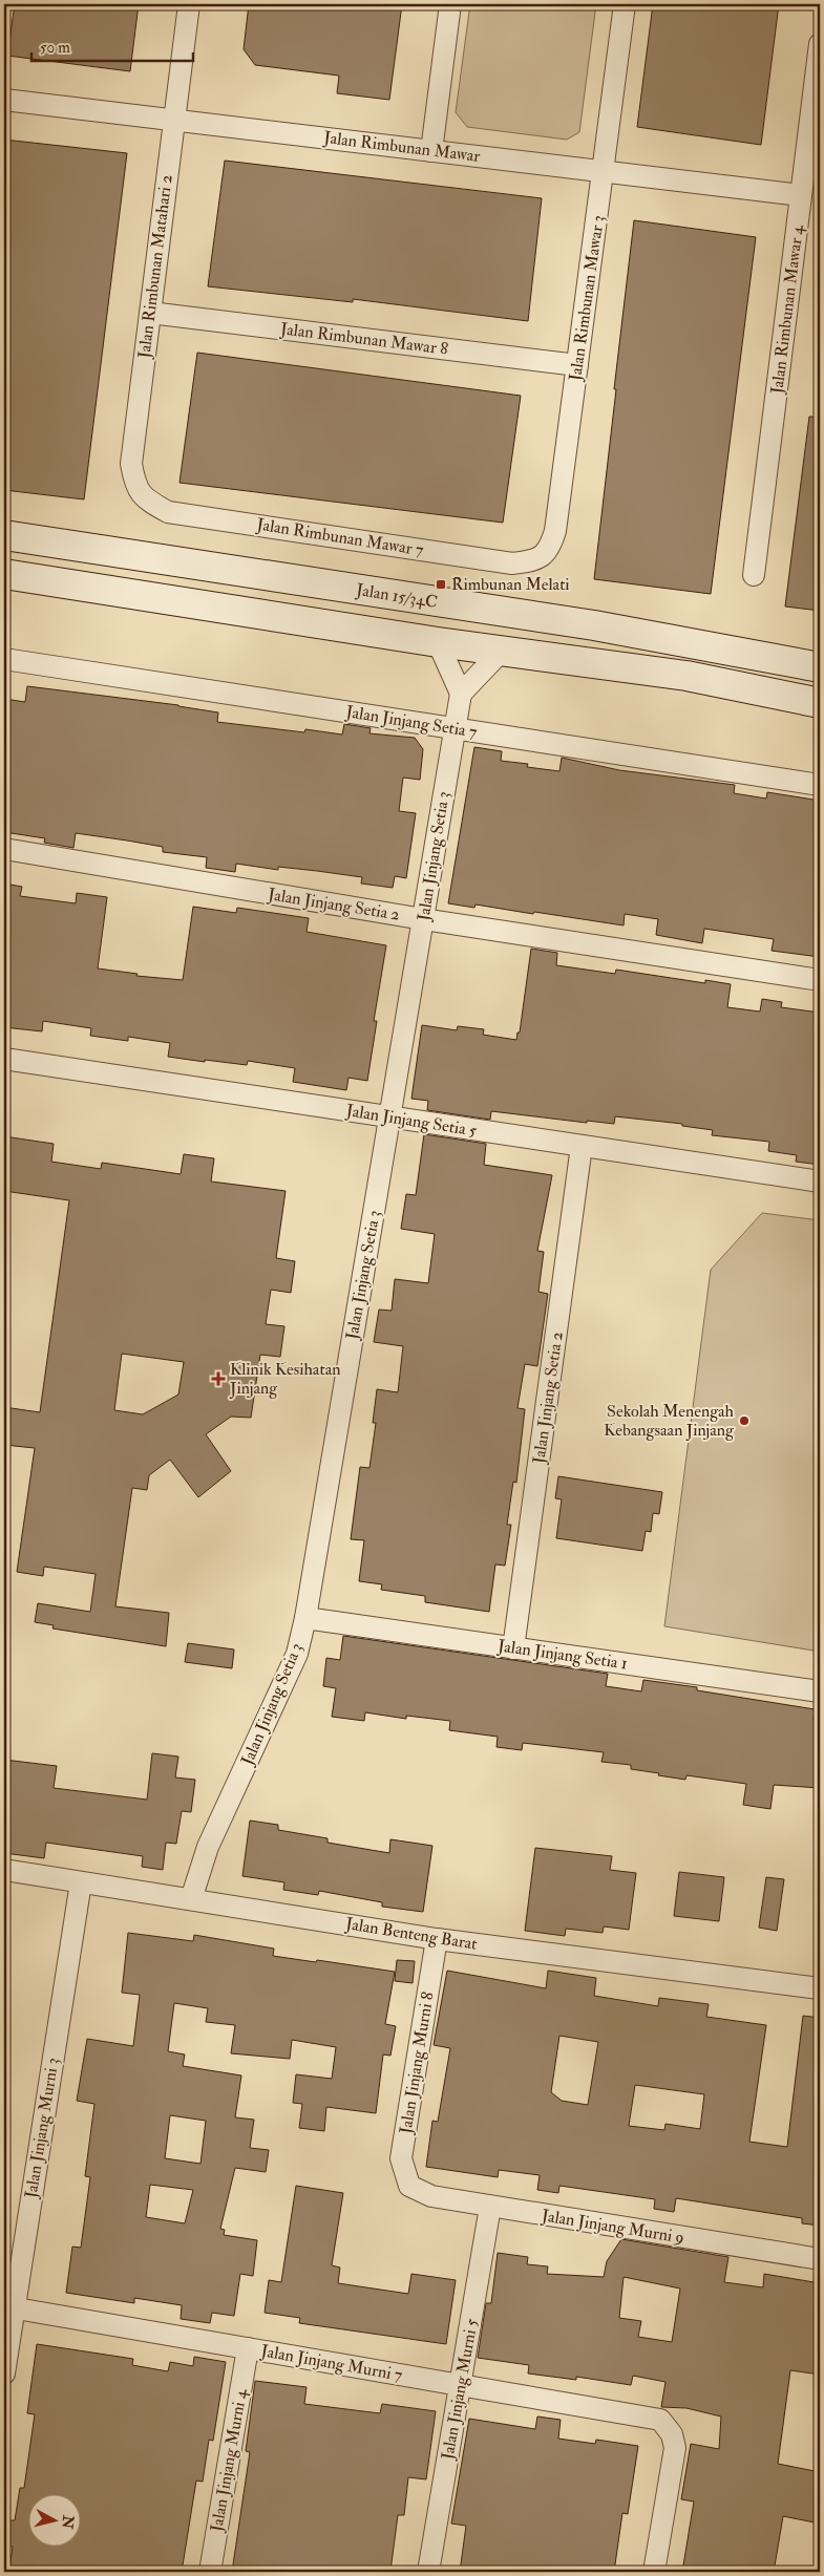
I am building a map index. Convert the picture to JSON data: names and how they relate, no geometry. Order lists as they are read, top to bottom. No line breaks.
{"streets":{"street":["Jalan Rimbunan Mawar","Jalan Rimbunan Matahari 2","Jalan Rimbunan Mawar 3","Jalan Rimbunan Mawar 4","Jalan Rimbunan Mawar 8","Jalan Rimbunan Mawar 7","Jalan 15/34C","Jalan Jinjang Setia 7","Jalan Jinjang Setia 3","Jalan Jinjang Setia 2","Jalan Jinjang Setia 5","Jalan Jinjang Setia 1","Jalan Benteng Barat","Jalan Jinjang Murni 8","Jalan Jinjang Murni 3","Jalan Jinjang Murni 9","Jalan Jinjang Murni 7","Jalan Jinjang Murni 5","Jalan Jinjang Murni 4"]},"crossings":[["Jalan Rimbunan Mawar","Jalan Rimbunan Matahari 2"],["Jalan Rimbunan Mawar","Jalan Rimbunan Mawar 3"],["Jalan Rimbunan Mawar","Jalan Rimbunan Mawar 4"],["Jalan Rimbunan Matahari 2","Jalan Rimbunan Mawar 8"],["Jalan Rimbunan Matahari 2","Jalan Rimbunan Mawar 7"],["Jalan Rimbunan Mawar 3","Jalan Rimbunan Mawar 8"],["Jalan Rimbunan Mawar 3","Jalan Rimbunan Mawar 7"],["Jalan Jinjang Setia 7","Jalan Jinjang Setia 3"],["Jalan Jinjang Setia 3","Jalan Jinjang Setia 2"],["Jalan Jinjang Setia 3","Jalan Jinjang Setia 5"],["Jalan Jinjang Setia 3","Jalan Jinjang Setia 1"],["Jalan Jinjang Setia 3","Jalan Benteng Barat"],["Jalan Jinjang Setia 2","Jalan Jinjang Setia 5"],["Jalan Jinjang Setia 2","Jalan Jinjang Setia 1"],["Jalan Benteng Barat","Jalan Jinjang Murni 8"],["Jalan Benteng Barat","Jalan Jinjang Murni 3"],["Jalan Jinjang Murni 8","Jalan Jinjang Murni 9"],["Jalan Jinjang Murni 3","Jalan Jinjang Murni 7"],["Jalan Jinjang Murni 9","Jalan Jinjang Murni 5"],["Jalan Jinjang Murni 7","Jalan Jinjang Murni 5"],["Jalan Jinjang Murni 7","Jalan Jinjang Murni 4"]],"places":{"transit":["Rimbunan Melati"],"health":["Klinik Kesihatan Jinjang"],"other":["Sekolah Menengah Kebangsaan Jinjang"]},"scale_bar":"50 m","north":"right"}
